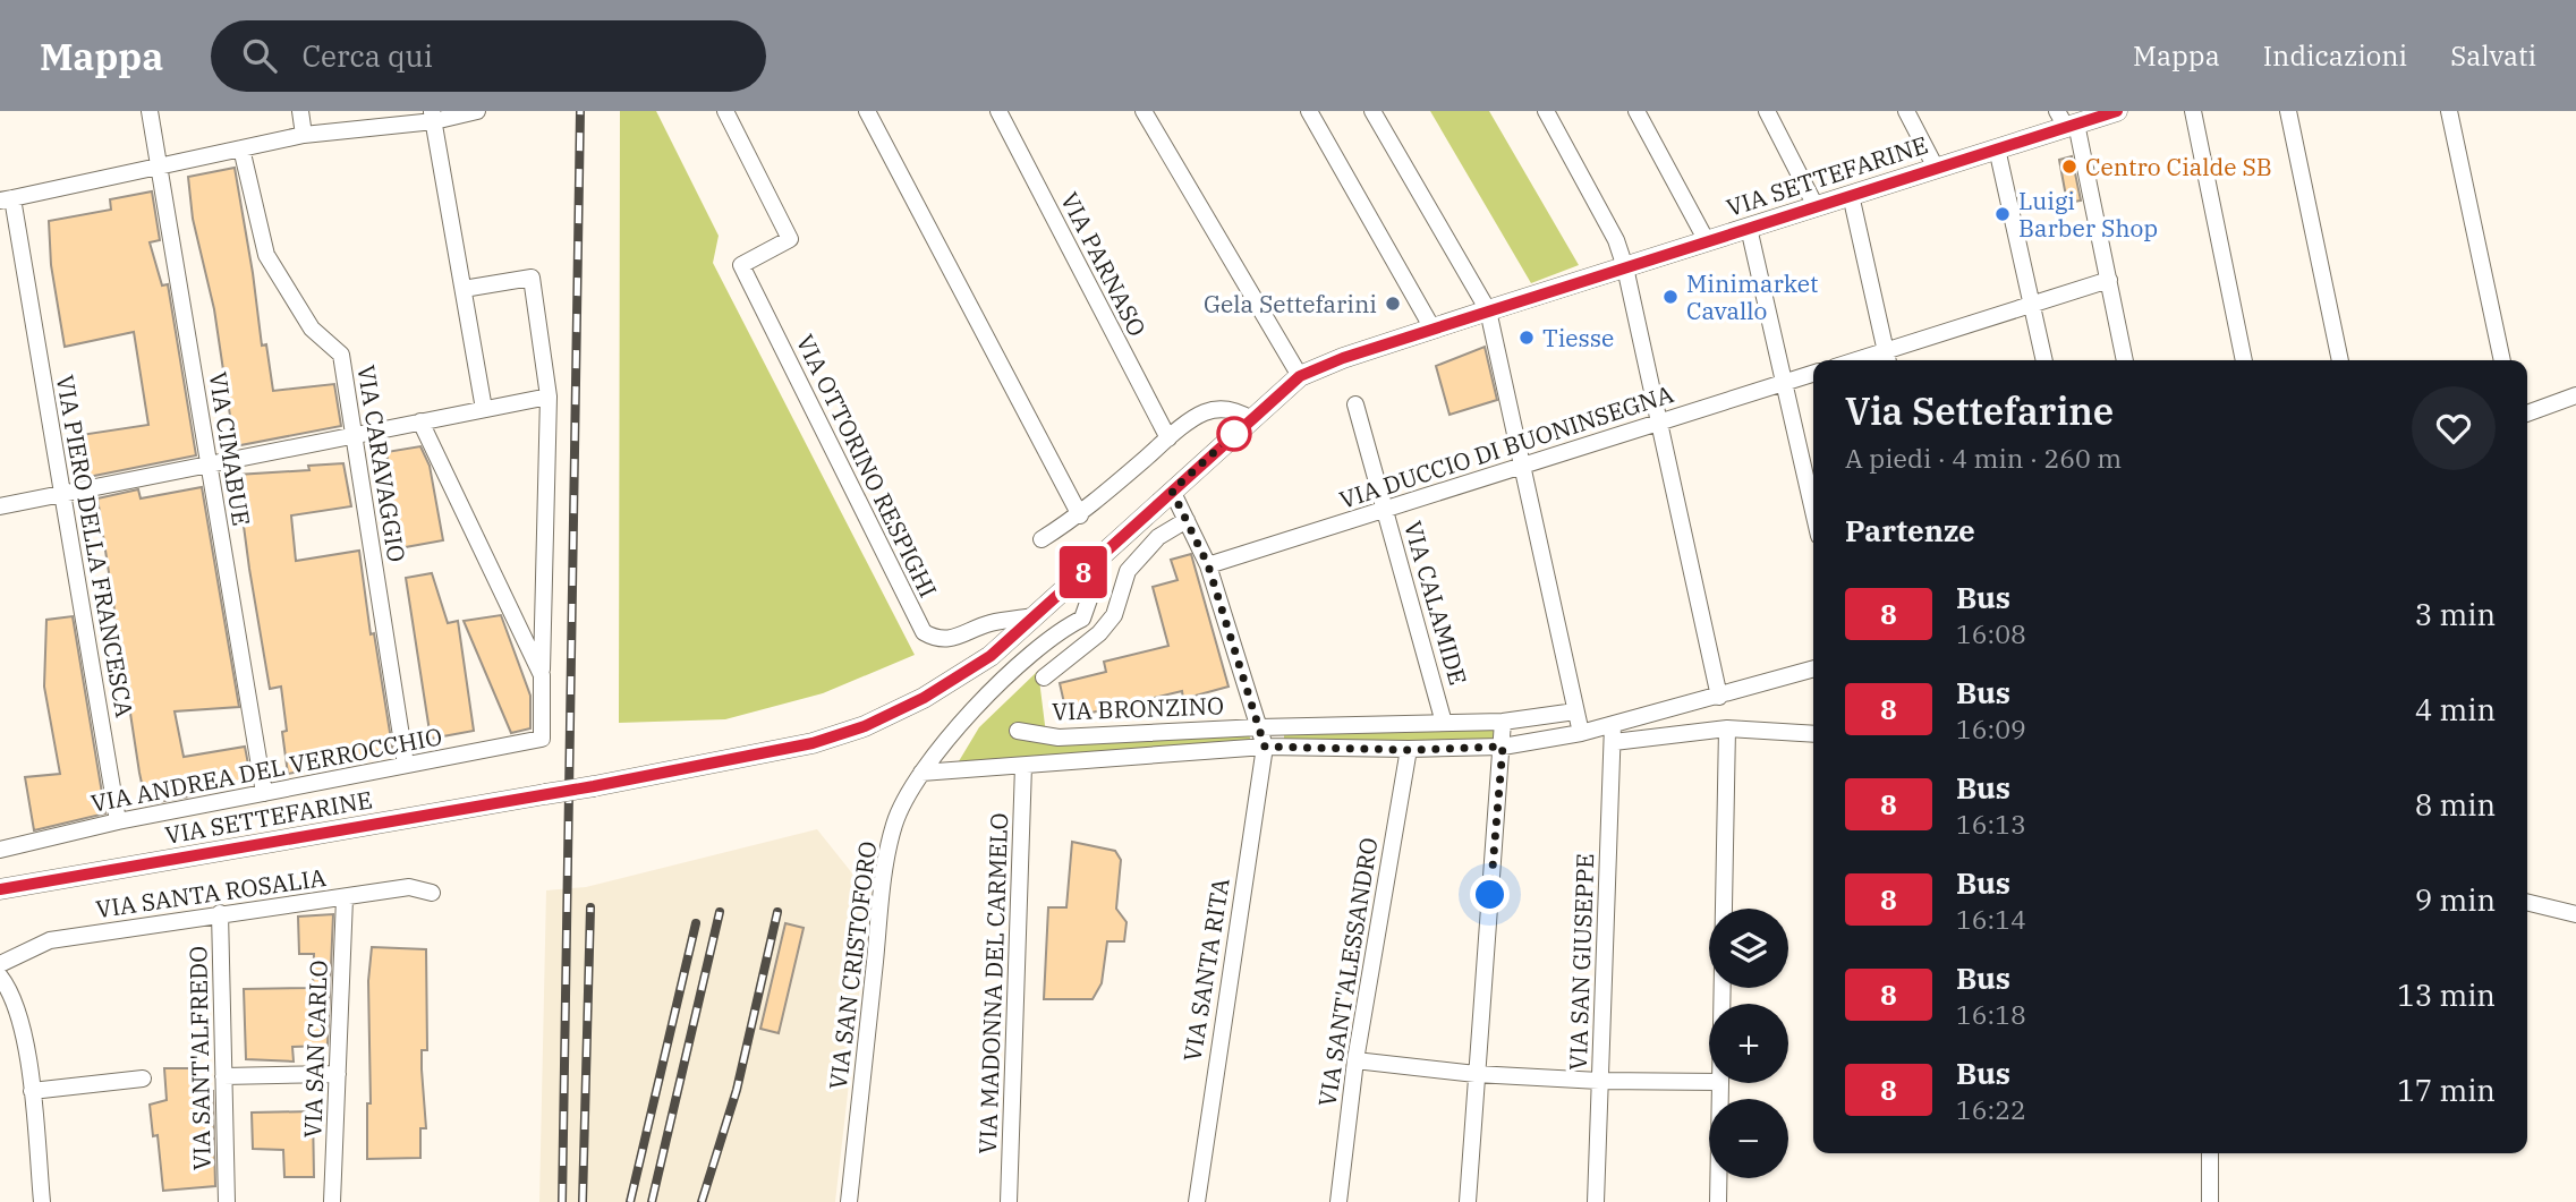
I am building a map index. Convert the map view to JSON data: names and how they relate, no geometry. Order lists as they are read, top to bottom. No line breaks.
{"streets":{"street":["VIA SETTEFARINE","VIA PARNASO","VIA DUCCIO DI BUONINSEGNA","VIA CIMABUE","VIA CARAVAGGIO","VIA OTTORINO RESPIGHI","VIA PIERO DELLA FRANCESCA","VIA CALAMIDE","VIA BRONZINO","VIA ANDREA DEL VERROCCHIO","VIA SANTA ROSALIA","VIA SAN GIUSEPPE","VIA SAN CRISTOFORO","VIA SANTA RITA","VIA SANT'ALESSANDRO","VIA MADONNA DEL CARMELO","VIA SAN CARLO","VIA SANT'ALFREDO"]},"crossings":[["VIA SETTEFARINE","VIA OTTORINO RESPIGHI"],["VIA SETTEFARINE","VIA BRONZINO"],["VIA SETTEFARINE","VIA SAN CRISTOFORO"],["VIA DUCCIO DI BUONINSEGNA","VIA CALAMIDE"],["VIA DUCCIO DI BUONINSEGNA","VIA BRONZINO"],["VIA CIMABUE","VIA ANDREA DEL VERROCCHIO"],["VIA CARAVAGGIO","VIA ANDREA DEL VERROCCHIO"],["VIA PIERO DELLA FRANCESCA","VIA ANDREA DEL VERROCCHIO"],["VIA BRONZINO","VIA SANTA RITA"],["VIA SANTA ROSALIA","VIA SAN CARLO"],["VIA SANTA ROSALIA","VIA SANT'ALFREDO"]],"places":["Centro Cialde SB","Luigi Barber Shop","Minimarket Cavallo","Gela Settefarini","Tiesse"],"lines":["bus line 8"],"page":{"header":"Mappa","search":"Cerca qui","nav":["Mappa","Indicazioni","Salvati"],"on_map":"8","heading":[["Via Settefarine","A piedi · 4 min · 260 m"],"Partenze"],"list":[{"mark":"8","name":"Bus","note":"16:08","value":"3 min"},{"mark":"8","name":"Bus","note":"16:09","value":"4 min"},{"mark":"8","name":"Bus","note":"16:13","value":"8 min"},{"mark":"8","name":"Bus","note":"16:14","value":"9 min"},{"mark":"8","name":"Bus","note":"16:18","value":"13 min"},{"mark":"8","name":"Bus","note":"16:22","value":"17 min"}],"map_buttons":["+","−"]}}
